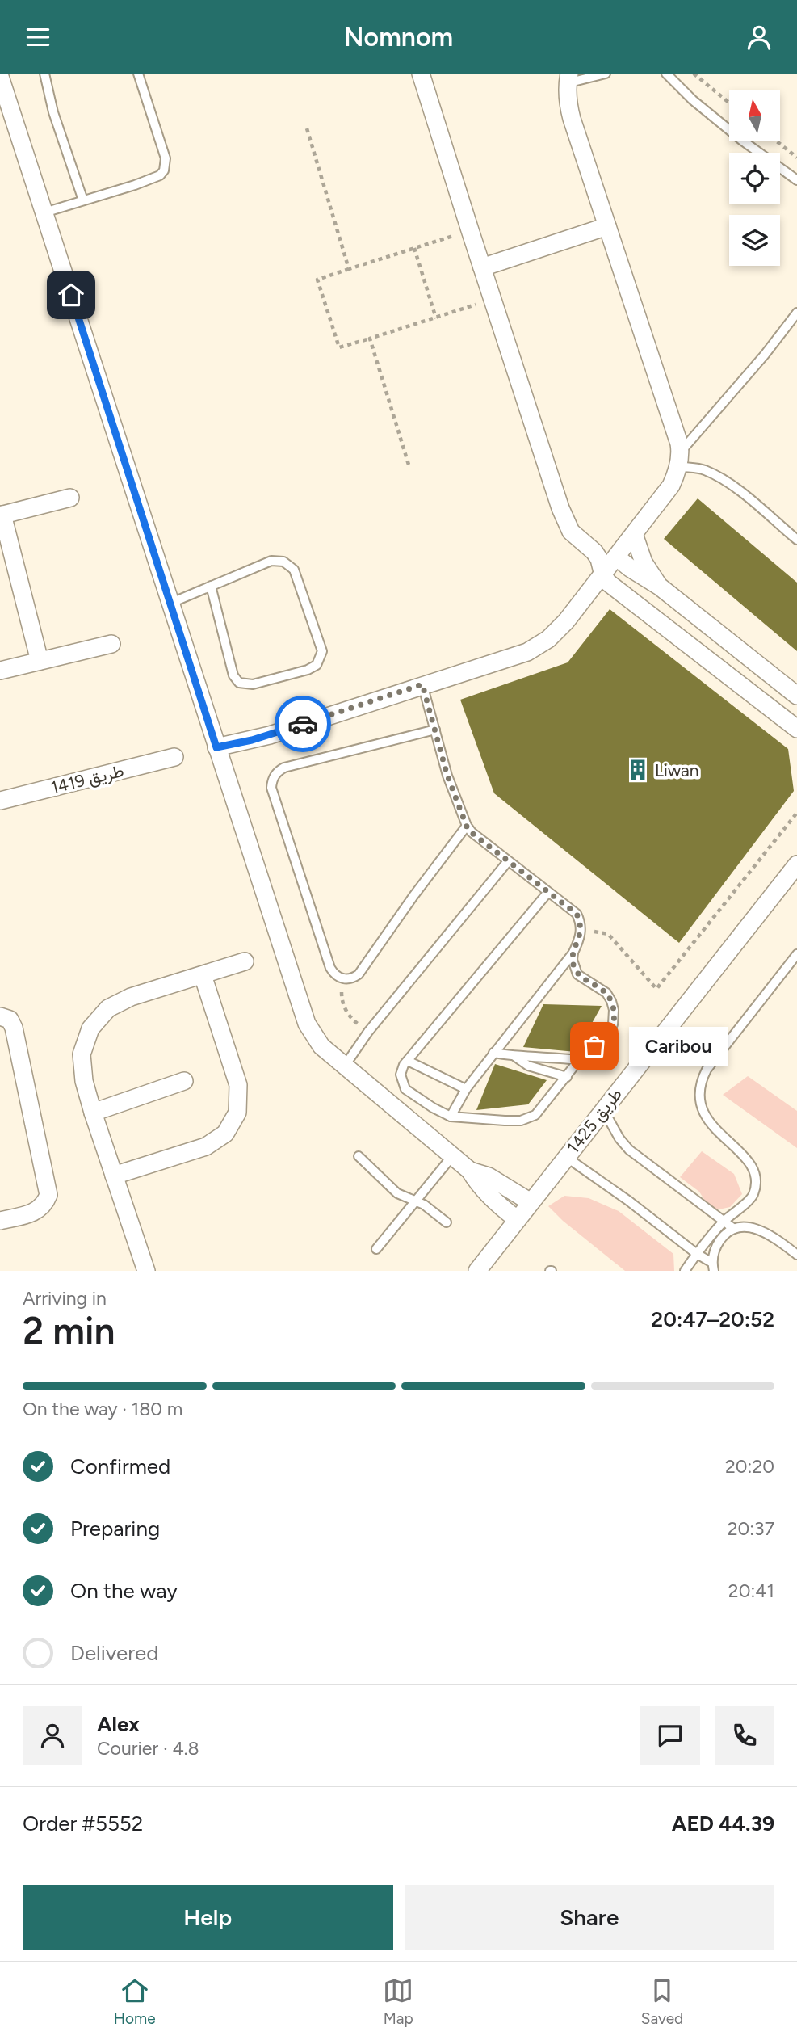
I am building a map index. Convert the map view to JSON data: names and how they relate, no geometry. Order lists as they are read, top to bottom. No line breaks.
{"streets":{"street":["طريق 1419","طريق 1425"]},"places":{"building":["Liwan"],"other":["Caribou"]},"north":"top","page":{"header":"Nomnom","bubble":"Caribou","heading":["2 min","Arriving in","20:47–20:52"],"panel":["Alex","Courier · 4.8","Order #5552","AED 44.39"],"bar":"On the way · 180 m","list":[["Confirmed","20:20"],["Preparing","20:37"],["On the way","20:41"],"Delivered"],"buttons":["Help","Share"],"tabs":["Home","Map","Saved"]}}
